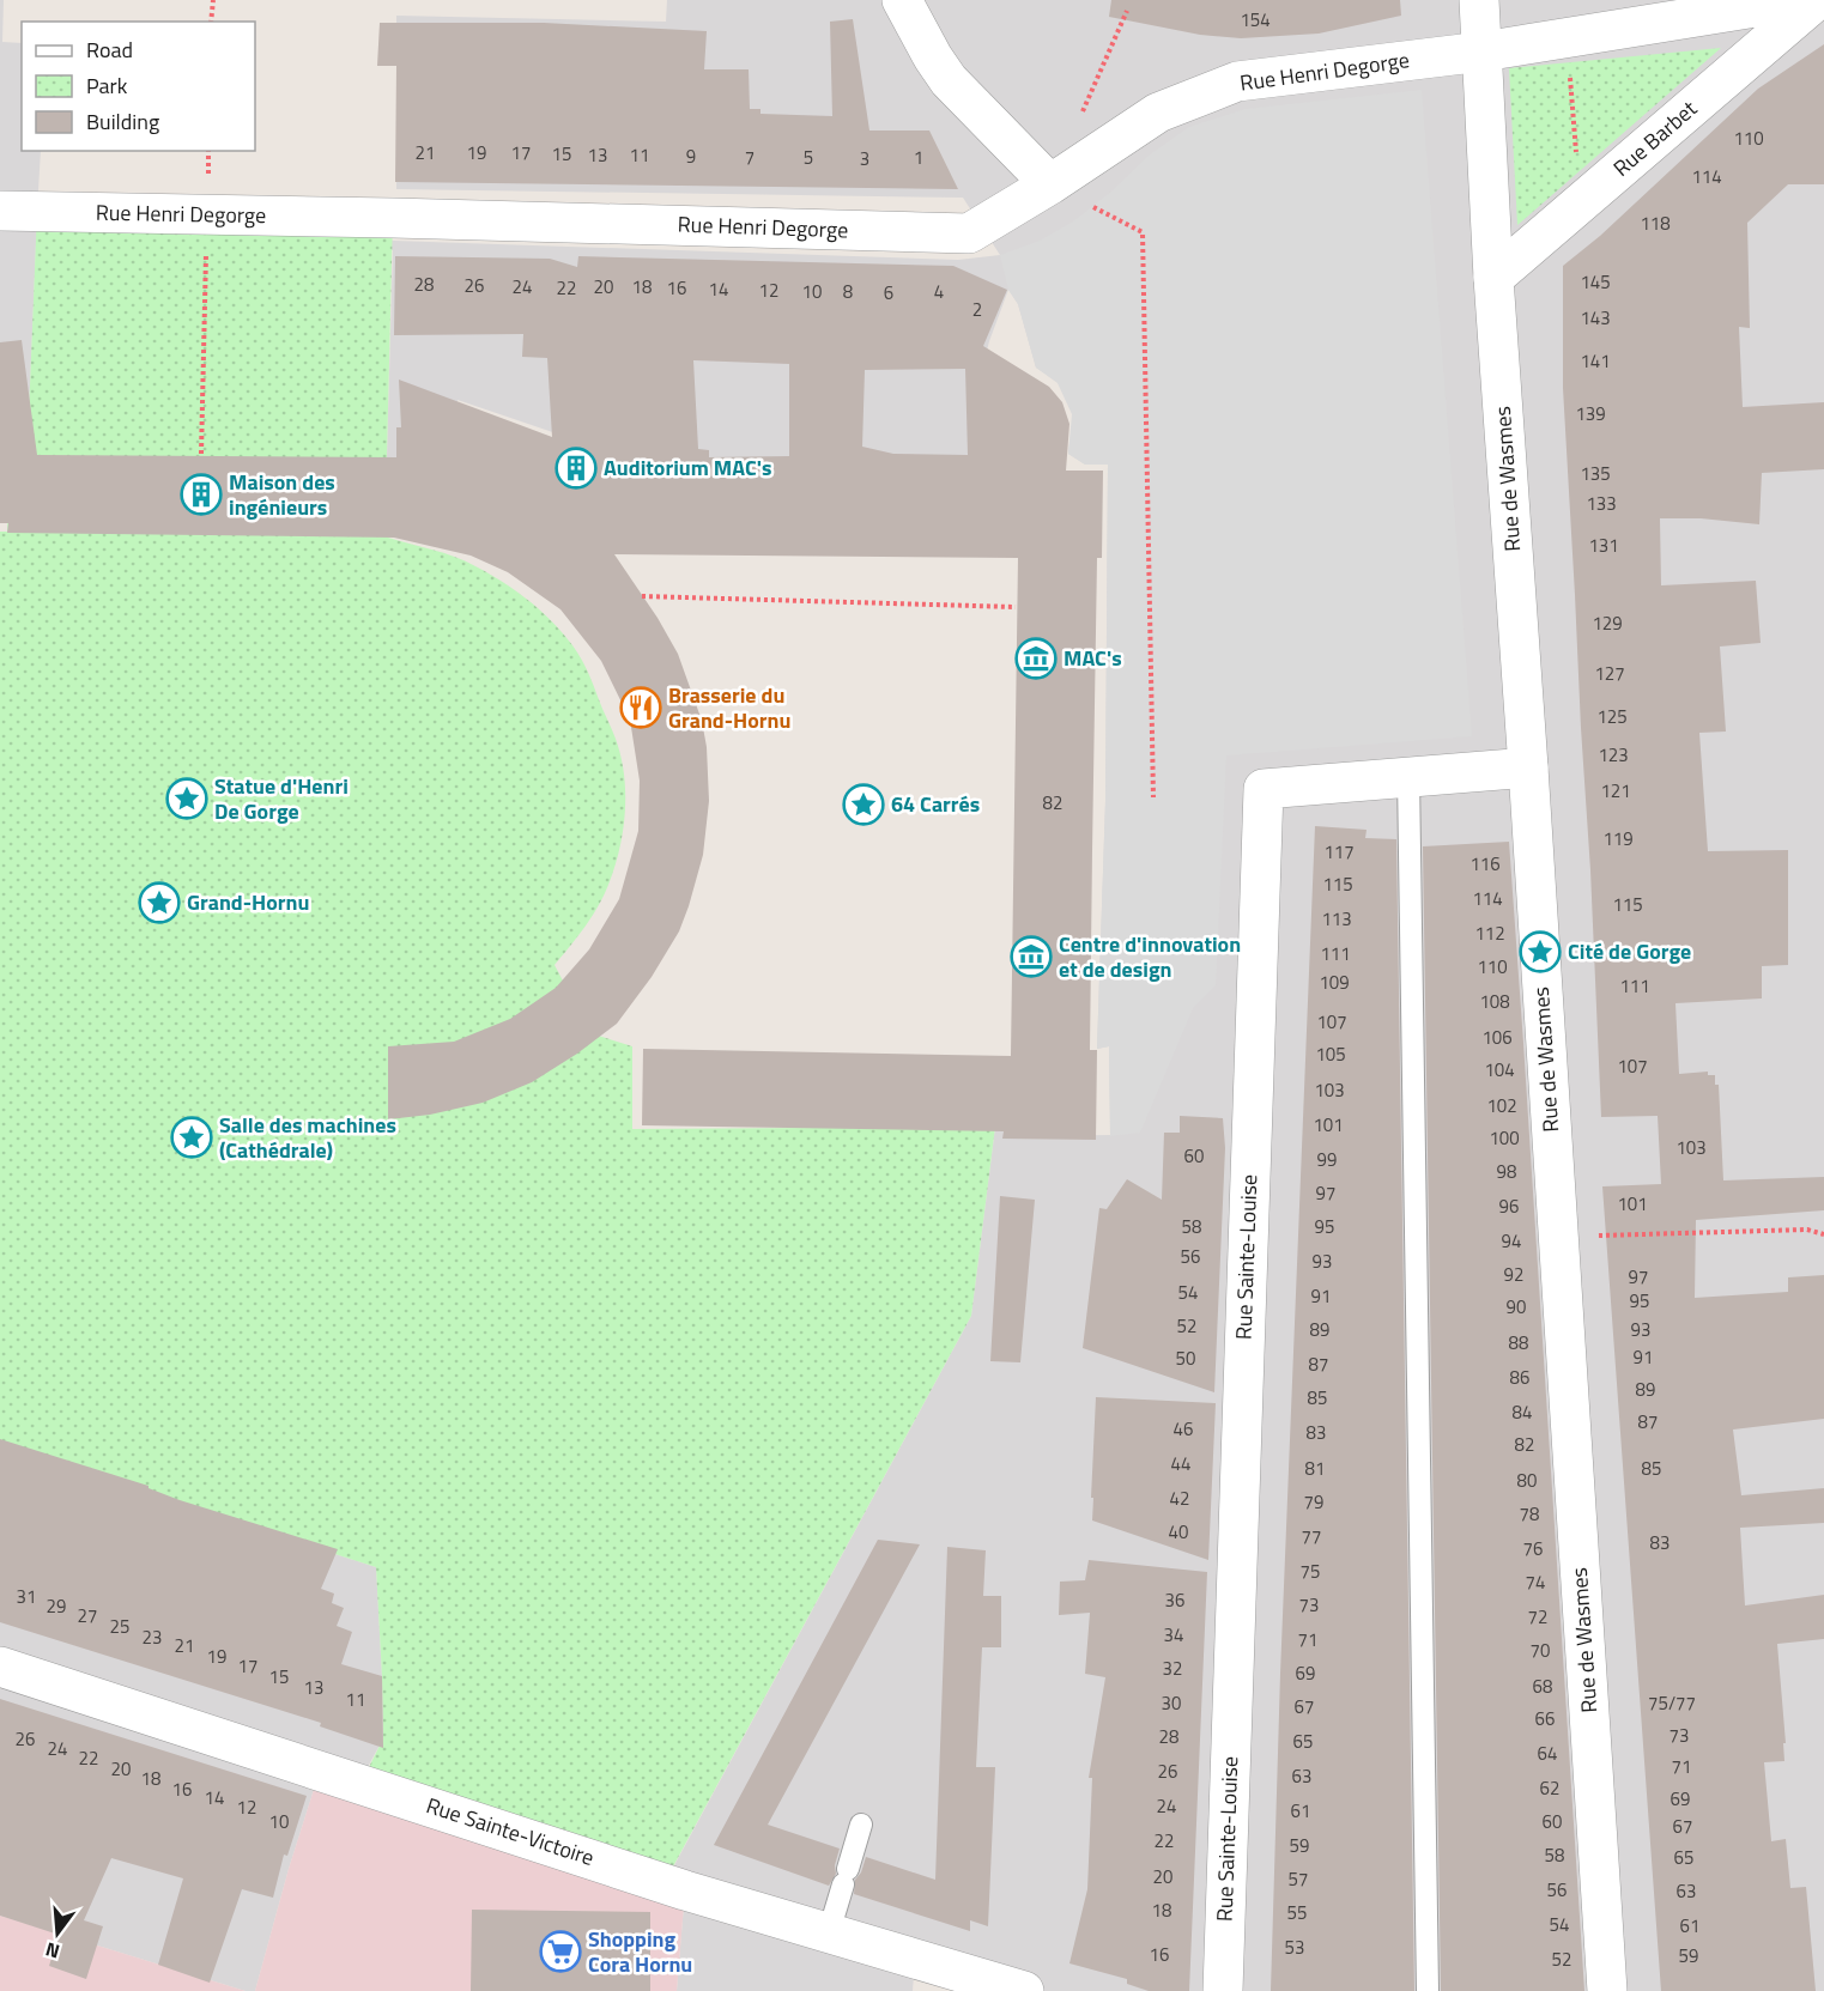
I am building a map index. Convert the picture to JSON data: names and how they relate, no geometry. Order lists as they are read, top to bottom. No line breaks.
{"streets":{"street":["Rue Henri Degorge","Rue Barbet","Rue de Wasmes","Rue Sainte-Louise","Rue Sainte-Victoire"]},"crossings":[["Rue Henri Degorge","Rue de Wasmes"],["Rue Barbet","Rue de Wasmes"],["Rue de Wasmes","Rue Sainte-Louise"]],"places":{"building":["Auditorium MAC's","Maison des ingénieurs"],"museum":["MAC's","Centre d'innovation et de design"],"restaurant":["Brasserie du Grand-Hornu"],"place":["Statue d'Henri De Gorge","64 Carrés","Grand-Hornu","Cité de Gorge","Salle des machines (Cathédrale)"],"supermarket":["Shopping Cora Hornu"]},"house_numbers":["154","110","21","19","17","15","13","11","9","7","5","1","3","114","118","145","28","26","24","20","18","22","16","14","12","10","8","4","6","2","143","141","139","135","133","131","129","127","125","123","121","82","119","117","116","115","114","115","113","112","111","110","109","111","108","107","106","105","107","104","103","102","101","100","103","60","99","98","97","101","96","58","95","94","56","93","92","97","54","91","95","90","52","89","93","88","91","50","87","86","89","85","84","87","46","83","82","44","81","85","80","42","79","78","40","77","83","76","75","74","31","36","73","29","27","72","25","34","23","71","21","70","19","17","32","69","15","68","13","11","30","75/77","67","66","73","28","26","65","24","64","22","71","20","26","63","18","62","16","14","69","24","12","61","10","60","67","22","59","58","65","20","57","56","63","18","55","54","61","53","16","59","52"],"legend":["Road","Park","Building"],"north":"bottom"}
